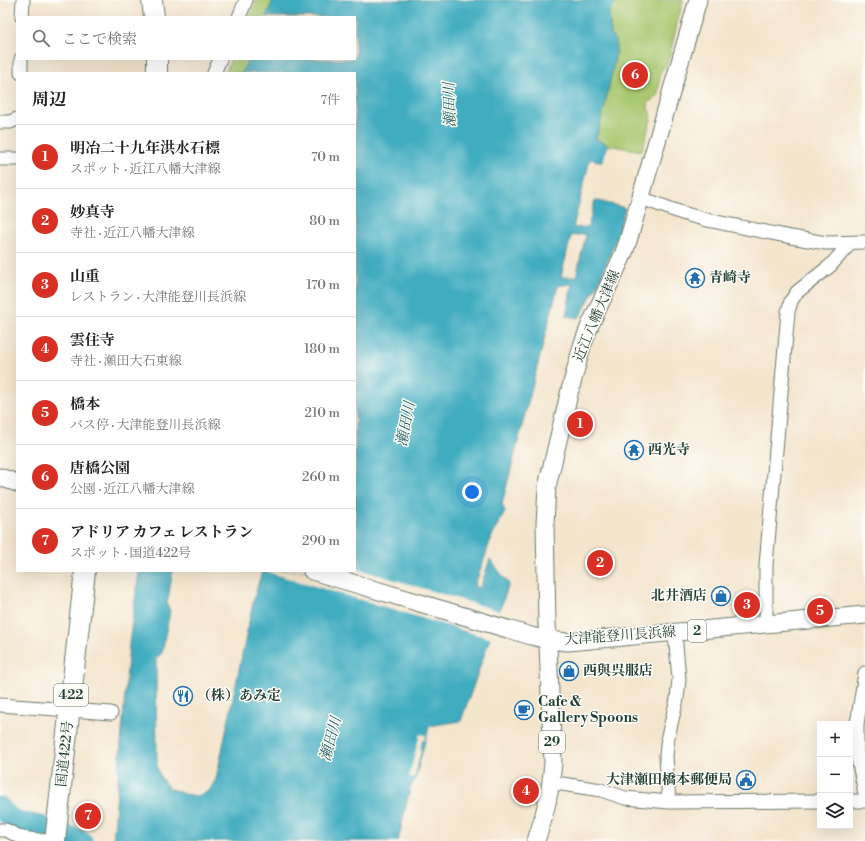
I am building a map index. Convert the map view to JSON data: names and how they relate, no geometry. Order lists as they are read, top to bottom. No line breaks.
{"streets":{"highway":["422","国道422号"],"main road":["近江八幡大津線","2","大津能登川長浜線","29"]},"crossings":[["近江八幡大津線","大津能登川長浜線"],["近江八幡大津線","29"],["大津能登川長浜線","29"]],"water":["瀬田川"],"places":{"temple":["青崎寺","西光寺"],"shop":["北井酒店","西與呉服店"],"restaurant":["（株）あみ定"],"cafe":["Cafe & Gallery Spoons"],"public building":["大津瀬田橋本郵便局"]},"page":{"search":"ここで検索","pins":["6","1","2","3","5","4","7"],"heading":["周辺","7件"],"list":[{"mark":"1","name":"明冶二十九年洪水石標","note":"スポット · 近江八幡大津線","value":"70 m"},{"mark":"2","name":"妙真寺","note":"寺社 · 近江八幡大津線","value":"80 m"},{"mark":"3","name":"山重","note":"レストラン · 大津能登川長浜線","value":"170 m"},{"mark":"4","name":"雲住寺","note":"寺社 · 瀬田大石東線","value":"180 m"},{"mark":"5","name":"橋本","note":"バス停 · 大津能登川長浜線","value":"210 m"},{"mark":"6","name":"唐橋公園","note":"公園 · 近江八幡大津線","value":"260 m"},{"mark":"7","name":"アドリア カフェ レストラン","note":"スポット · 国道422号","value":"290 m"}],"map_buttons":["+","−"]}}
